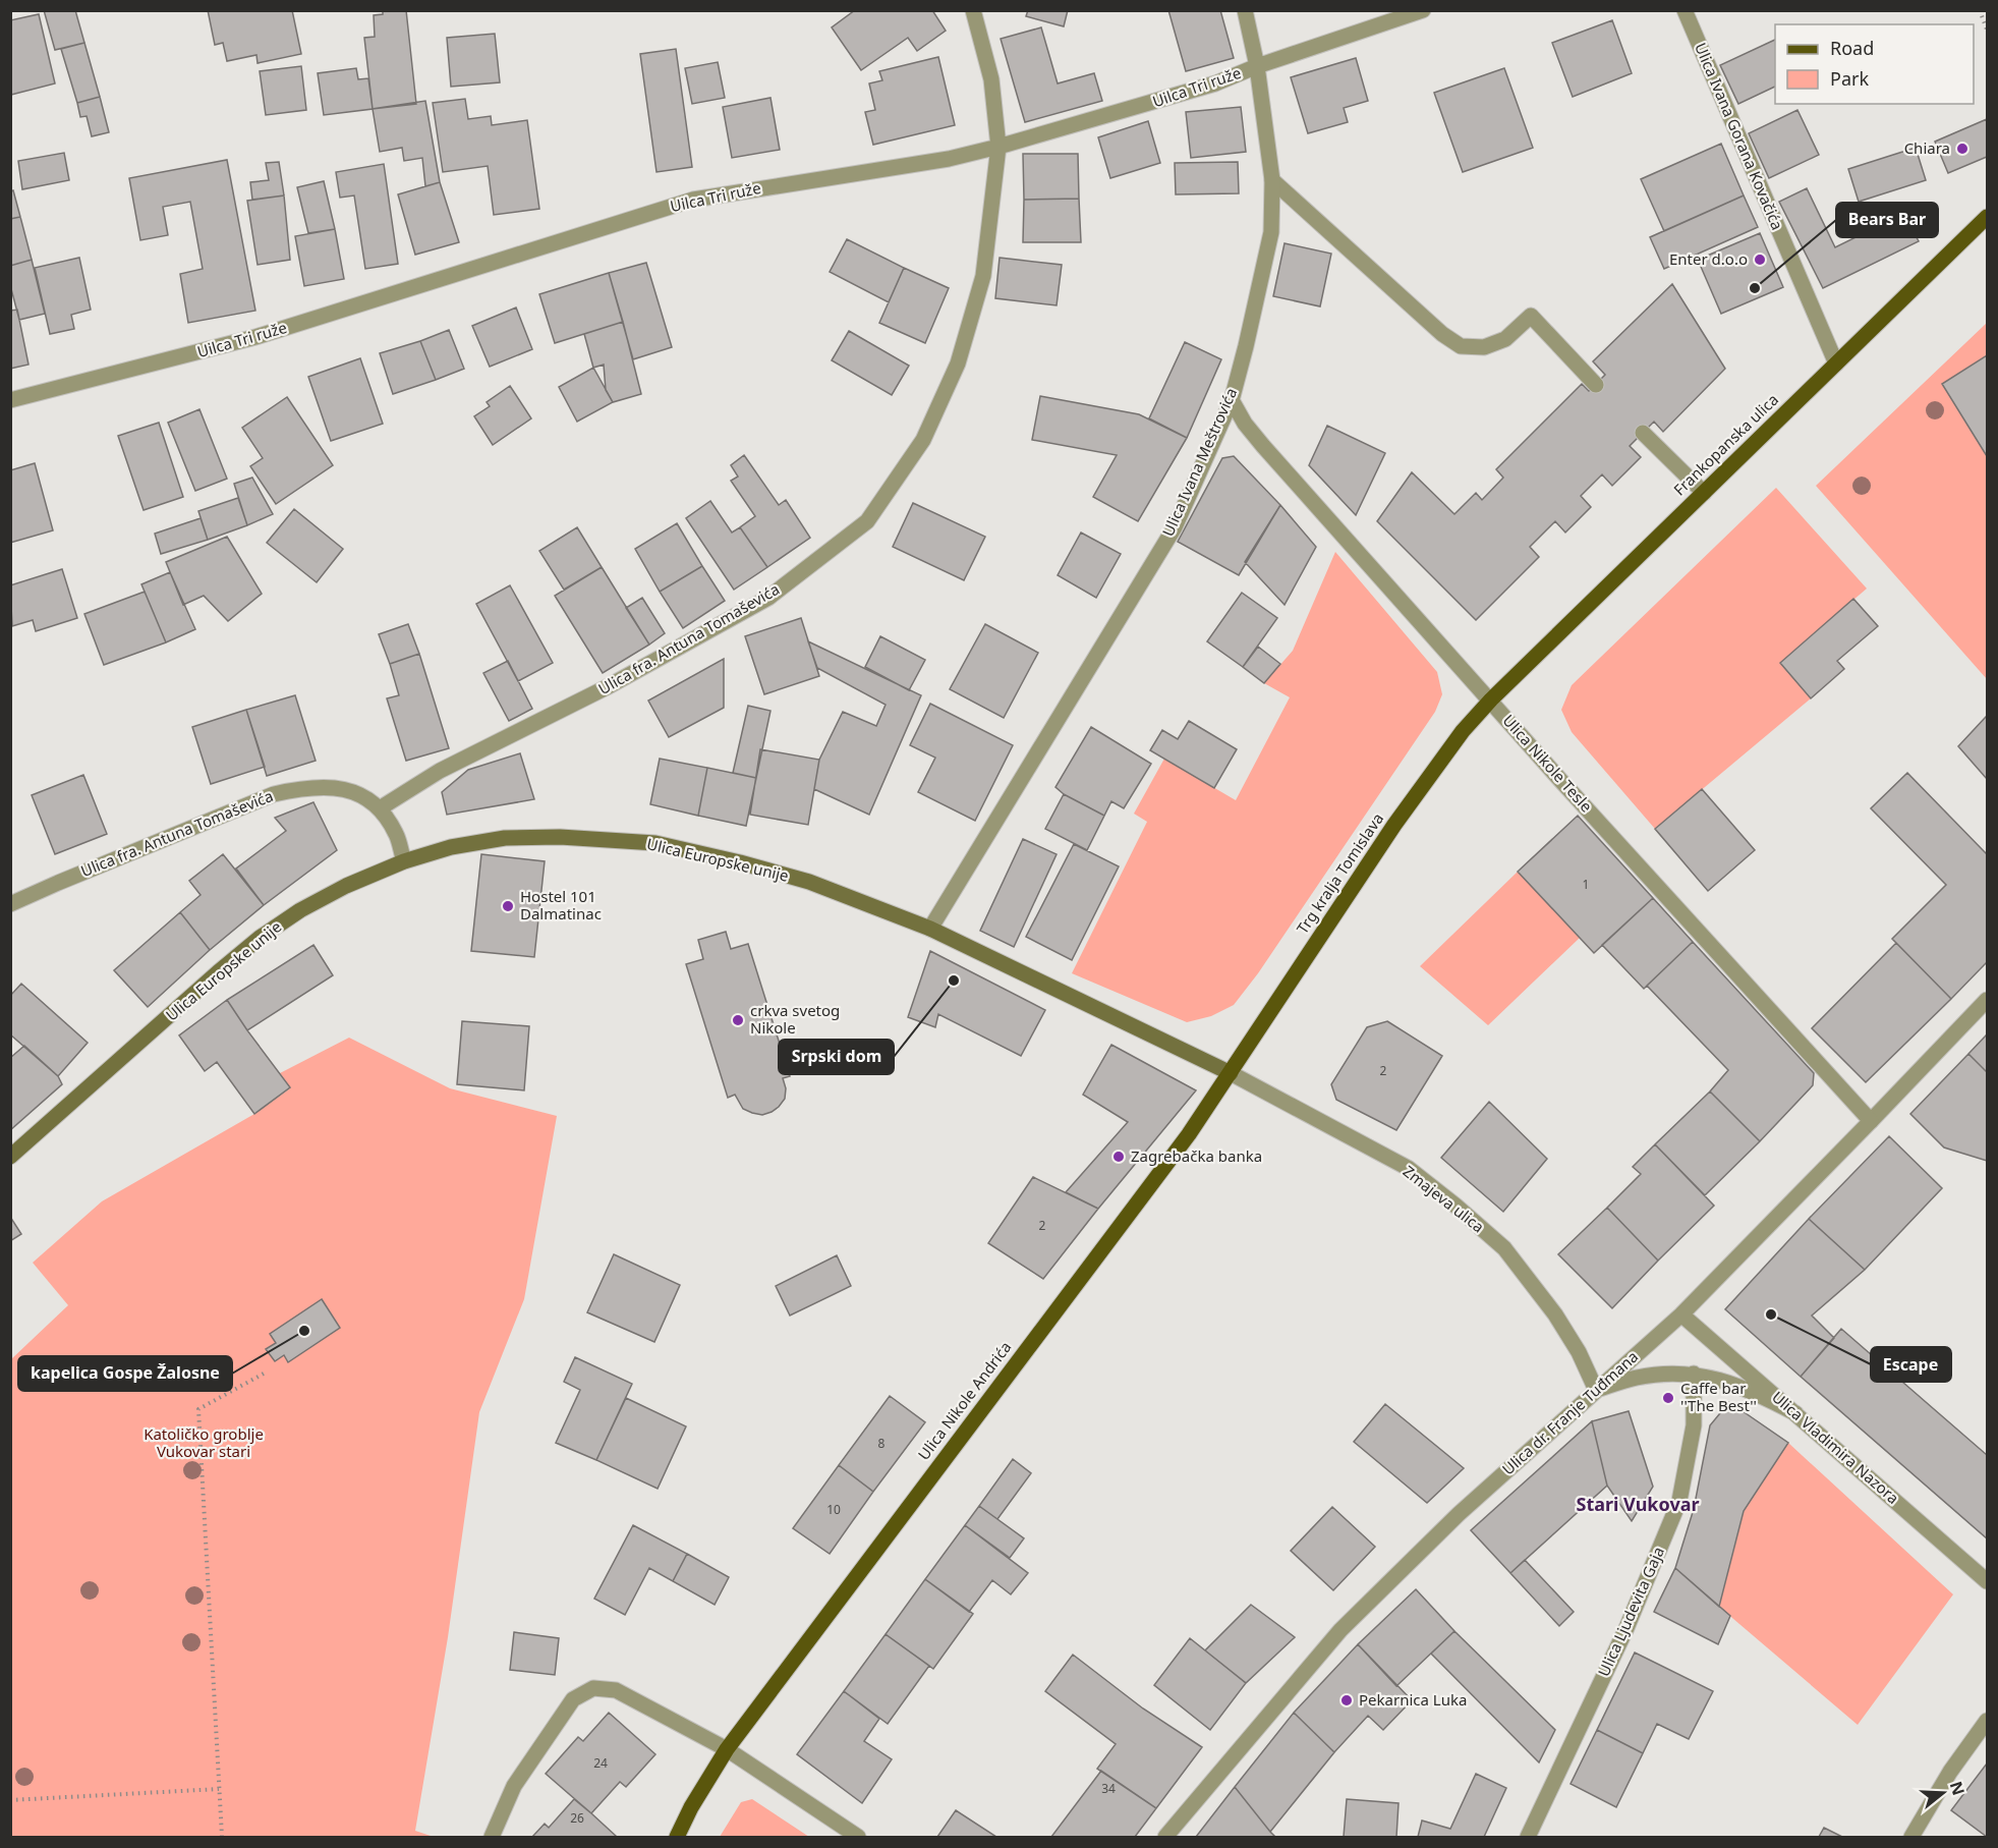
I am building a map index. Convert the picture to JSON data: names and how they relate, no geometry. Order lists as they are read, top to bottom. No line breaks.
{"streets":{"main road":["Frankopanska ulica","Ulica Europske unije","Trg kralja Tomislava","Ulica Nikole Andrića"],"street":["Uilca Tri ruže","Ulica Ivana Gorana Kovačića","Ulica Ivana Meštrovića","Ulica fra. Antuna Tomaševića","Ulica Nikole Tesle","Zmajeva ulica","Ulica dr. Franje Tuđmana","Ulica Vladimira Nazora","Ulica Ljudevita Gaja"]},"crossings":[["Uilca Tri ruže","Ulica Ivana Meštrovića"],["Uilca Tri ruže","Ulica fra. Antuna Tomaševića"],["Ulica Ivana Gorana Kovačića","Frankopanska ulica"],["Frankopanska ulica","Ulica Nikole Tesle"],["Frankopanska ulica","Trg kralja Tomislava"],["Ulica Ivana Meštrovića","Ulica Nikole Tesle"],["Ulica Ivana Meštrovića","Ulica Europske unije"],["Ulica fra. Antuna Tomaševića","Ulica Europske unije"],["Ulica Nikole Tesle","Trg kralja Tomislava"],["Ulica Nikole Tesle","Ulica dr. Franje Tuđmana"],["Ulica Europske unije","Trg kralja Tomislava"],["Ulica Europske unije","Zmajeva ulica"],["Ulica Europske unije","Ulica Nikole Andrića"],["Trg kralja Tomislava","Zmajeva ulica"],["Trg kralja Tomislava","Ulica Nikole Andrića"],["Zmajeva ulica","Ulica Nikole Andrića"],["Zmajeva ulica","Ulica dr. Franje Tuđmana"],["Ulica dr. Franje Tuđmana","Ulica Vladimira Nazora"]],"districts":["Stari Vukovar"],"parks":["Katoličko groblje Vukovar stari"],"places":["Chiara","Enter d.o.o","Bears Bar","Hostel 101 Dalmatinac","Srpski dom","crkva svetog Nikole","Zagrebačka banka","Escape","kapelica Gospe Žalosne","Caffe bar ''The Best''","Pekarnica Luka"],"house_numbers":["1","2","2","8","10","24","34","26"],"legend":["Road","Park"],"north":"right"}
